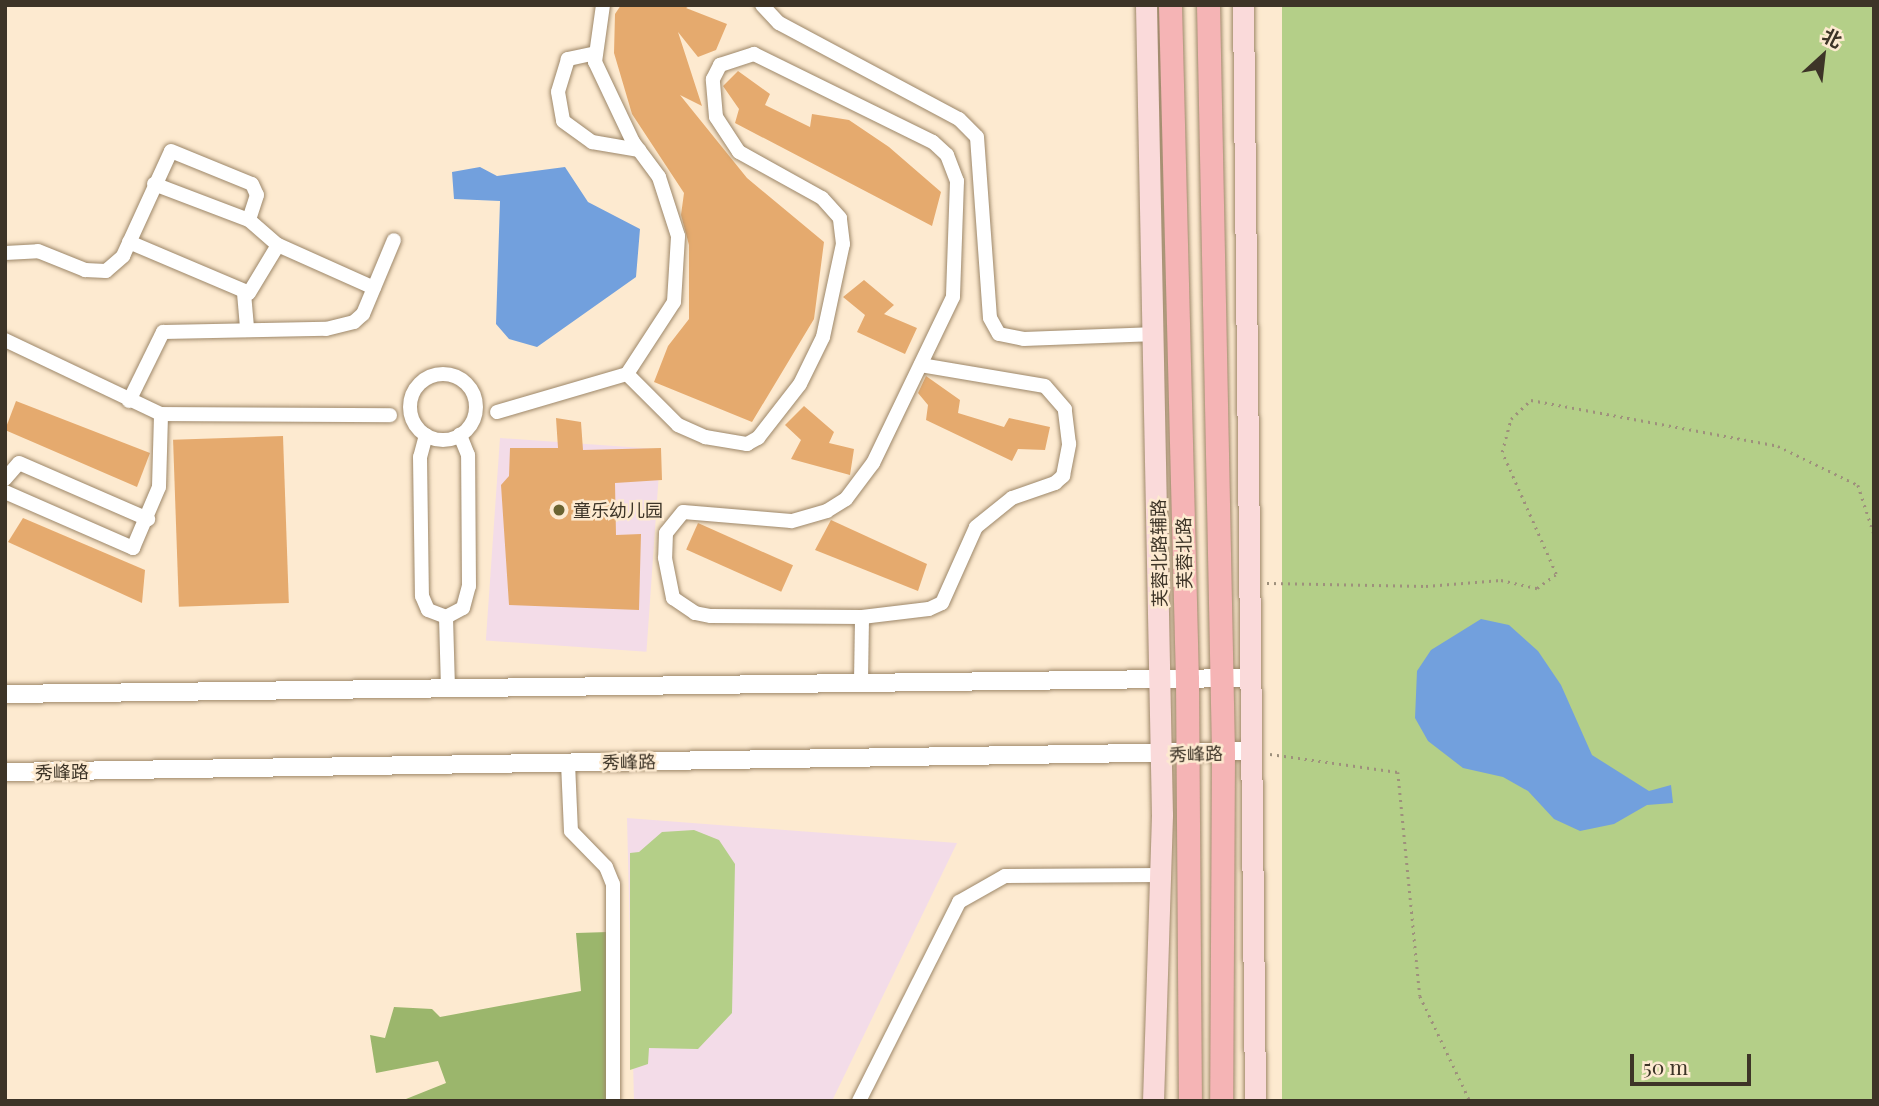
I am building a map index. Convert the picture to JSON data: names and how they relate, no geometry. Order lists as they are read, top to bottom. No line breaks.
{"streets":{"main road":["芙蓉北路辅路","芙蓉北路"],"street":["秀峰路"]},"crossings":[["芙蓉北路辅路","秀峰路"],["芙蓉北路","秀峰路"]],"places":["童乐幼儿园"],"scale_bar":"50 m","north":"top right"}
